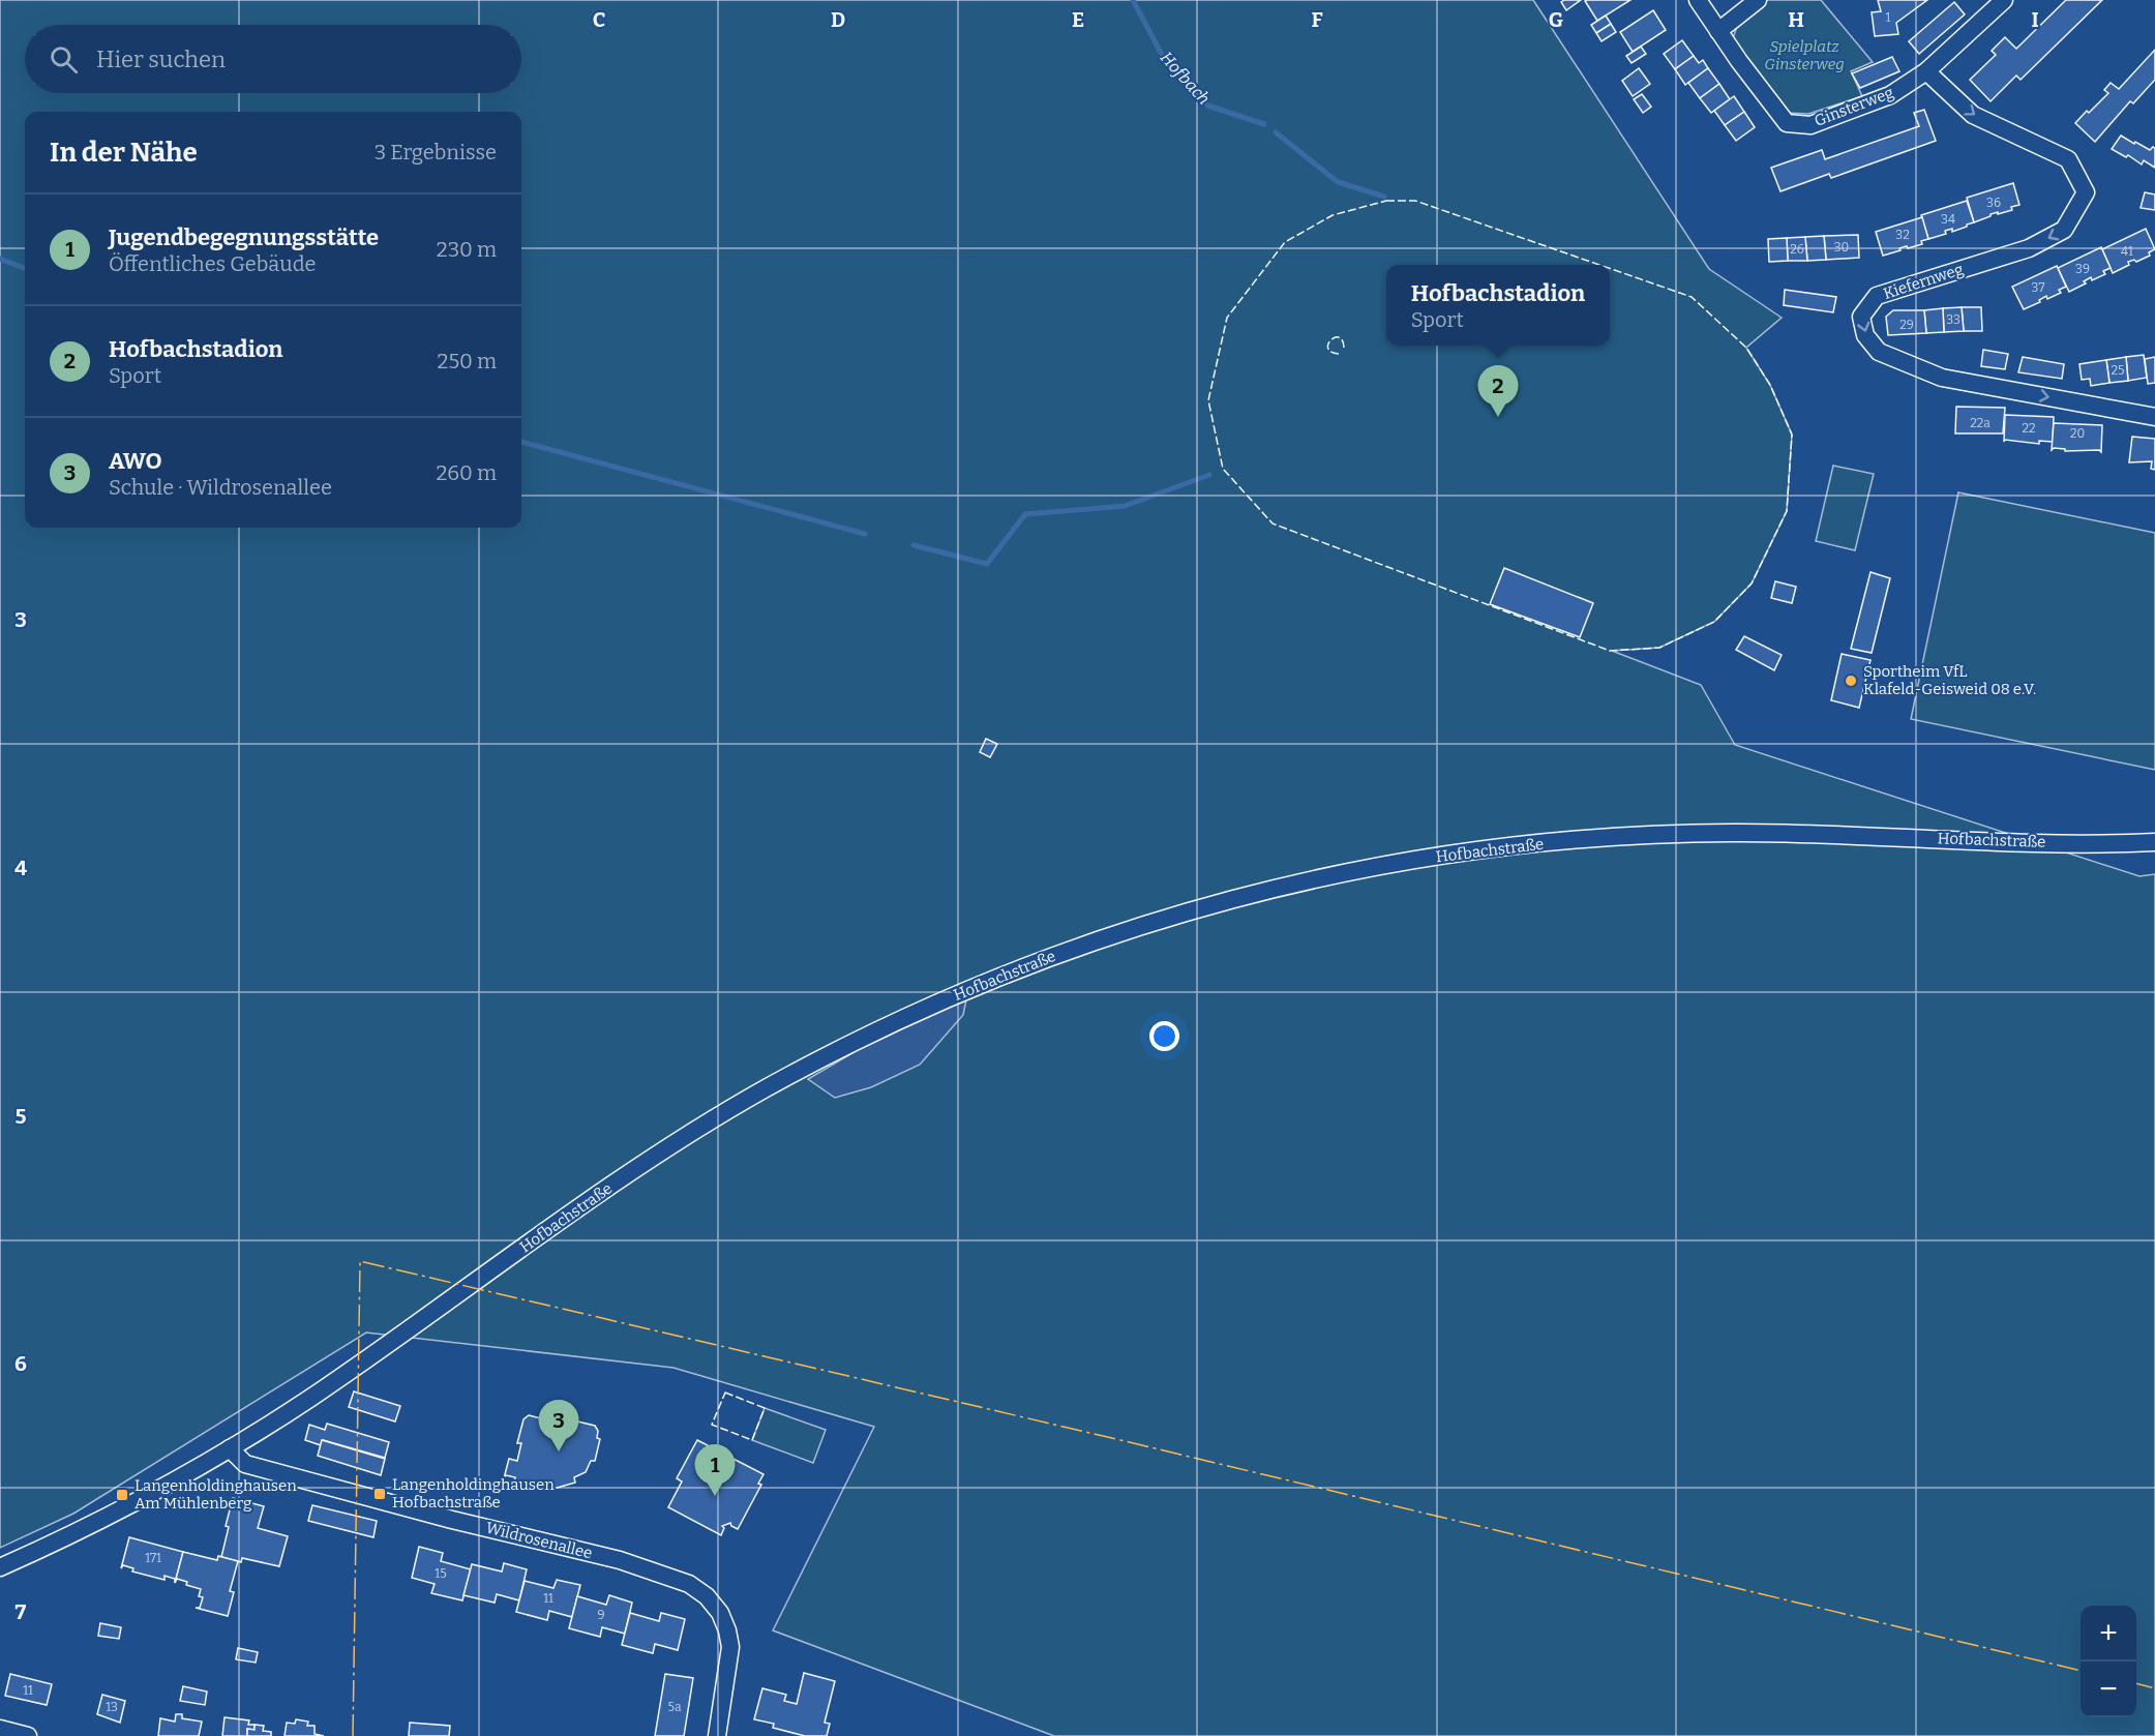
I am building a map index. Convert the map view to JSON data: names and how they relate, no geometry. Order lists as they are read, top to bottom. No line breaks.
{"streets":{"street":["Ginsterweg","Kiefernweg","Hofbachstraße","Wildrosenallee"]},"crossings":[["Ginsterweg","Kiefernweg"],["Hofbachstraße","Wildrosenallee"]],"water":["Hofbach"],"parks":["Spielplatz Ginsterweg"],"places":{"other":["Sportheim VfL Klafeld-Geisweid 08 e.V."],"transit":["Langenholdinghausen Hofbachstraße","Langenholdinghausen Am Mühlenberg"]},"house_numbers":["1","36","34","32","30","26","41","39","37","33","29","25","22a","22","20","171","15","11","9","11","13","5a"],"page":{"search":"Hier suchen","heading":["In der Nähe","3 Ergebnisse"],"list":[{"mark":"1","name":"Jugendbegegnungsstätte","note":"Öffentliches Gebäude","value":"230 m"},{"mark":"2","name":"Hofbachstadion","note":"Sport","value":"250 m"},{"mark":"3","name":"AWO","note":"Schule · Wildrosenallee","value":"260 m"}],"popup":["Hofbachstadion","Sport"],"pins":["2","3","1"],"map_buttons":["+","−"]},"grid":{"columns":["C","D","E","F","G","H","I"],"rows":["3","4","5","6","7"]}}
